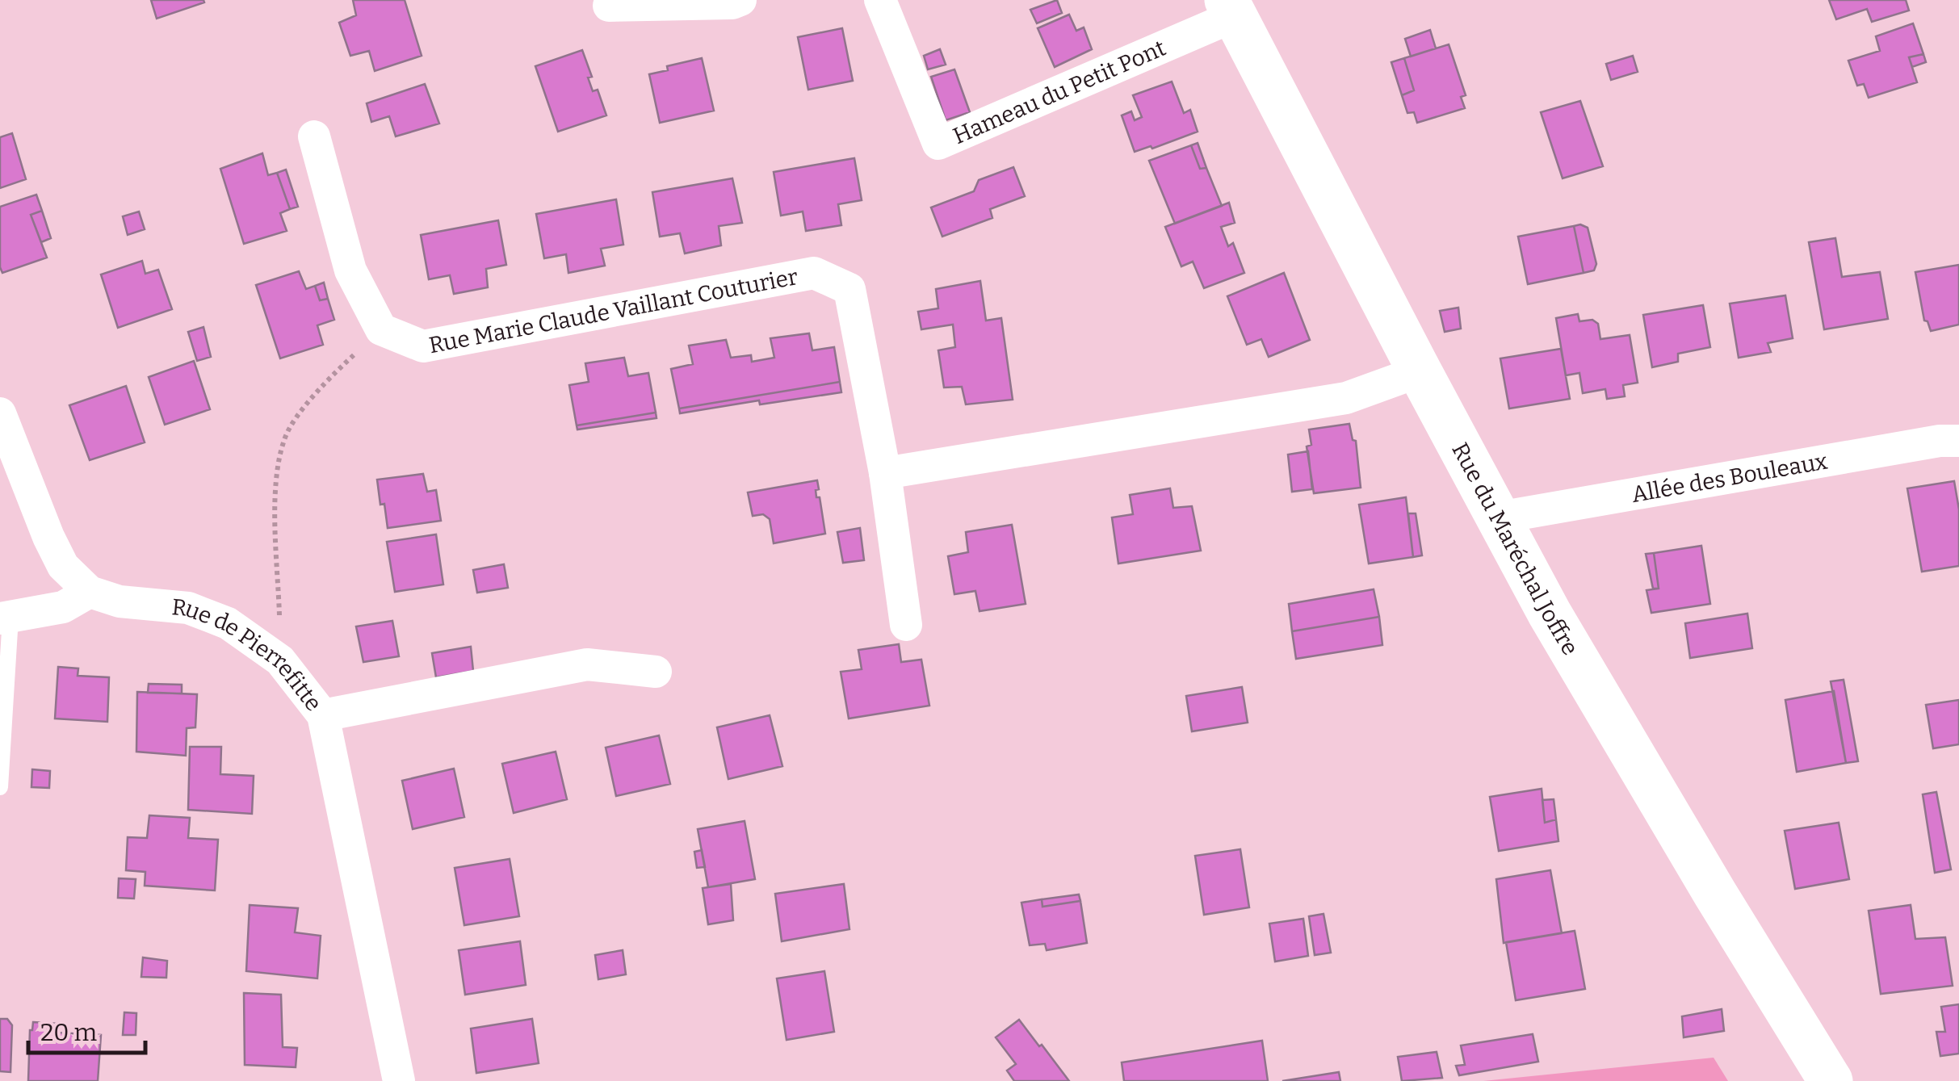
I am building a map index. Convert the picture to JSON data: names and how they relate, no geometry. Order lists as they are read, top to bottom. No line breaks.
{"streets":{"street":["Hameau du Petit Pont","Rue Marie Claude Vaillant Couturier","Allée des Bouleaux","Rue du Maréchal Joffre","Rue de Pierrefitte"]},"crossings":[["Hameau du Petit Pont","Rue du Maréchal Joffre"],["Allée des Bouleaux","Rue du Maréchal Joffre"]],"scale_bar":"20 m"}
